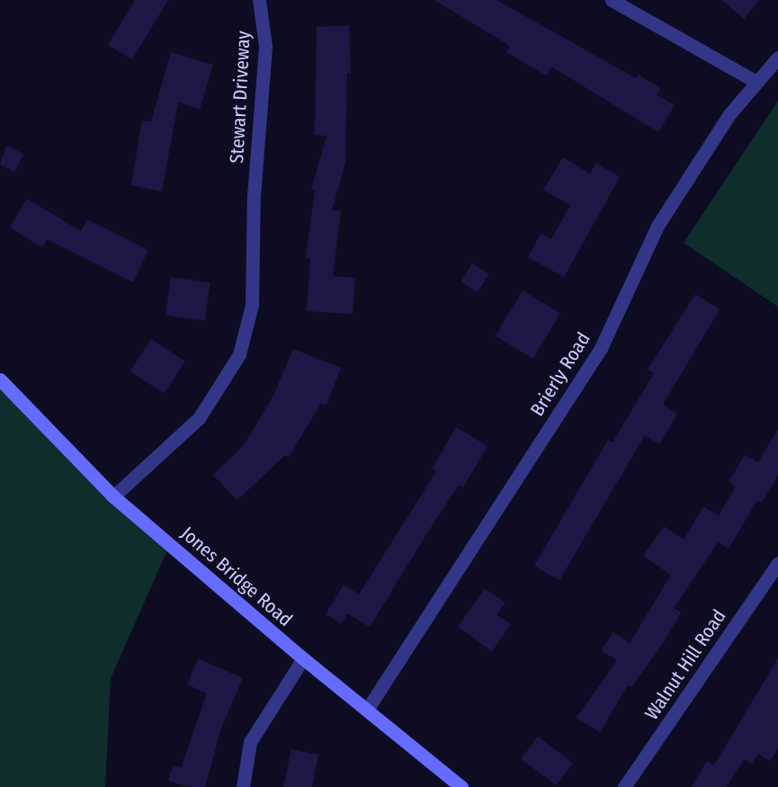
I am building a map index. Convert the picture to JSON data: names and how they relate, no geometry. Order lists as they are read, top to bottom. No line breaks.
{"streets":{"main road":["Jones Bridge Road"],"street":["Stewart Driveway","Brierly Road","Walnut Hill Road"]},"crossings":[["Stewart Driveway","Jones Bridge Road"],["Brierly Road","Jones Bridge Road"]]}
